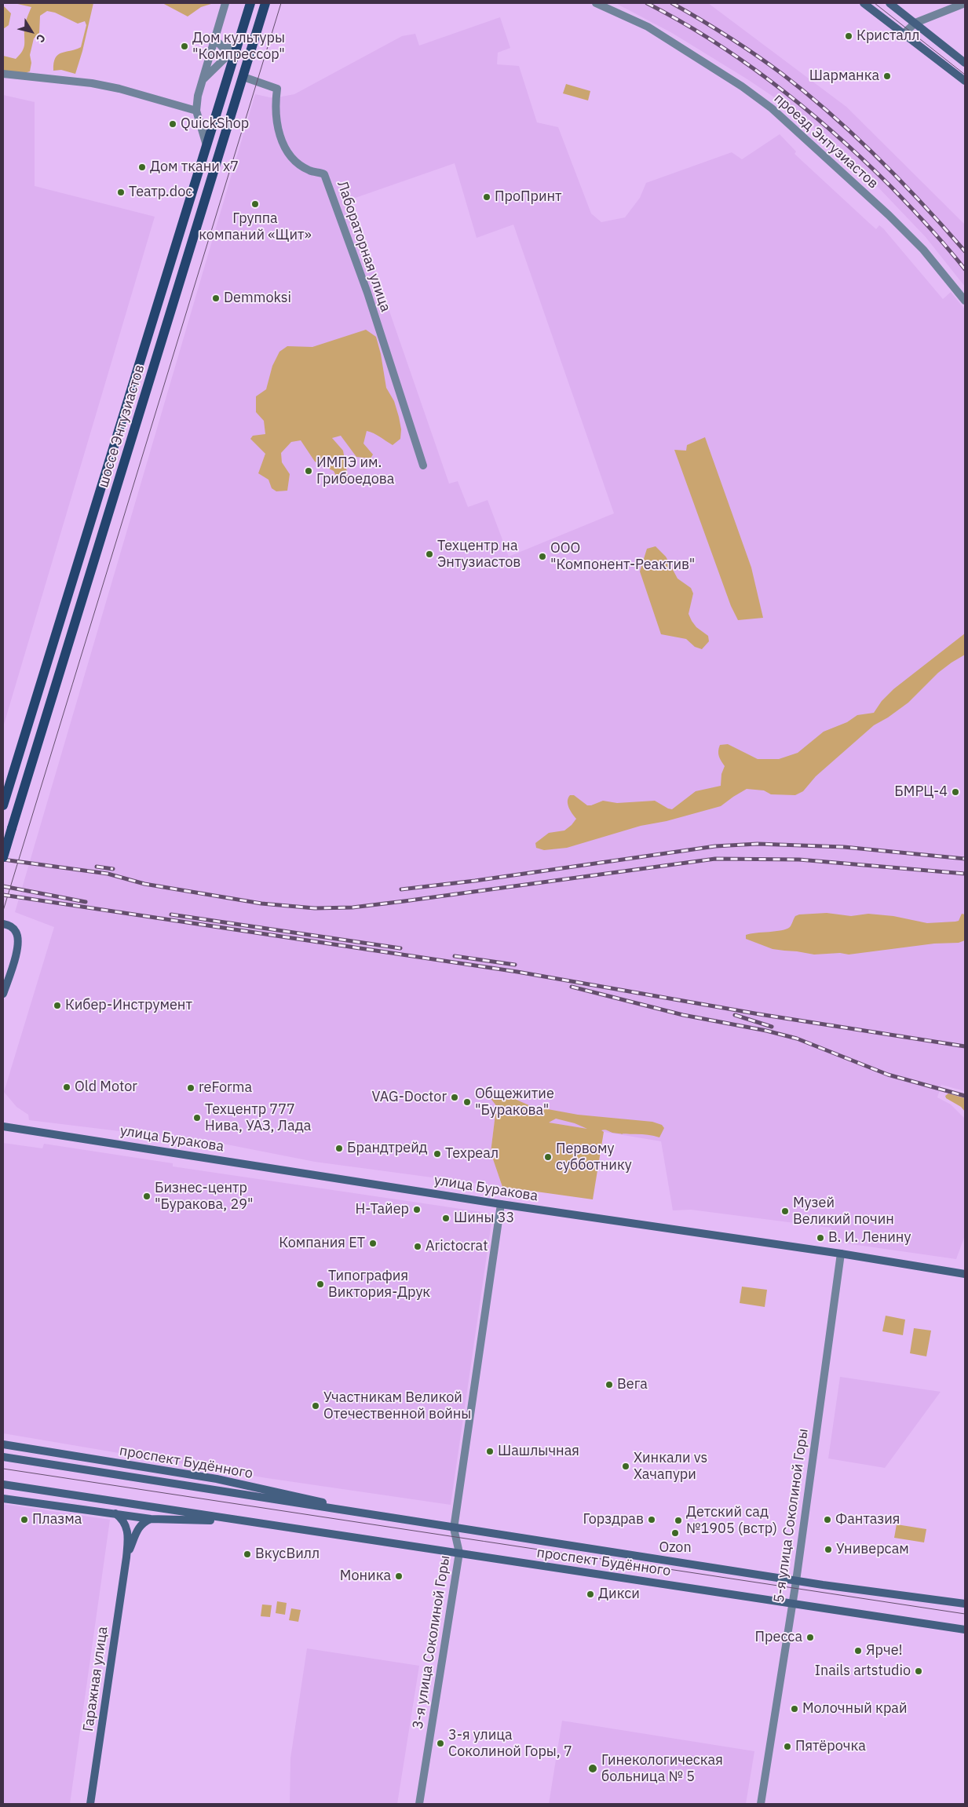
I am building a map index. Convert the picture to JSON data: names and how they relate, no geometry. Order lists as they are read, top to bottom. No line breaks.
{"streets":{"main road":["шоссе Энтузиастов","улица Буракова","проспект Будённого","Гаражная улица"],"street":["проезд Энтузиастов","Лабораторная улица","5-я улица Соколиной Горы","3-я улица Соколиной Горы"]},"crossings":[["Лабораторная улица","шоссе Энтузиастов"],["улица Буракова","5-я улица Соколиной Горы"],["улица Буракова","3-я улица Соколиной Горы"],["проспект Будённого","5-я улица Соколиной Горы"],["проспект Будённого","3-я улица Соколиной Горы"],["проспект Будённого","Гаражная улица"]],"places":["Кристалл","Дом культуры \"Компрессор\"","Шарманка","QuickShop","Дом ткани x7","Театр.doc","ПроПринт","Группа компаний «Щит»","Demmoksi","ИМПЭ им. Грибоедова","Техцентр на Энтузиастов","ООО \"Компонент-Реактив\"","БМРЦ-4","Кибер-Инструмент","Old Motor","reForma","VAG-Doctor","Общежитие \"Буракова\"","Техцентр 777 Нива, УАЗ, Лада","Брандтрейд","Техреал","Первому субботнику","Бизнес-центр \"Буракова, 29\"","Н-Тайер","Музей Великий почин","Шины 33","В. И. Ленину","Компания ЕТ","Arictocrat","Типография Виктория-Друк","Вега","Участникам Великой Отечественной войны","Шашлычная","Хинкали vs Хачапури","Плазма","Горздрав","Фантазия","Детский сад №1905 (встр)","Ozon","Универсам","ВкусВилл","Моника","Дикси","Пресса","Ярче!","Inails artstudio","Молочный край","3-я улица Соколиной Горы, 7","Пятёрочка","Гинекологическая больница № 5"],"north":"bottom right"}
